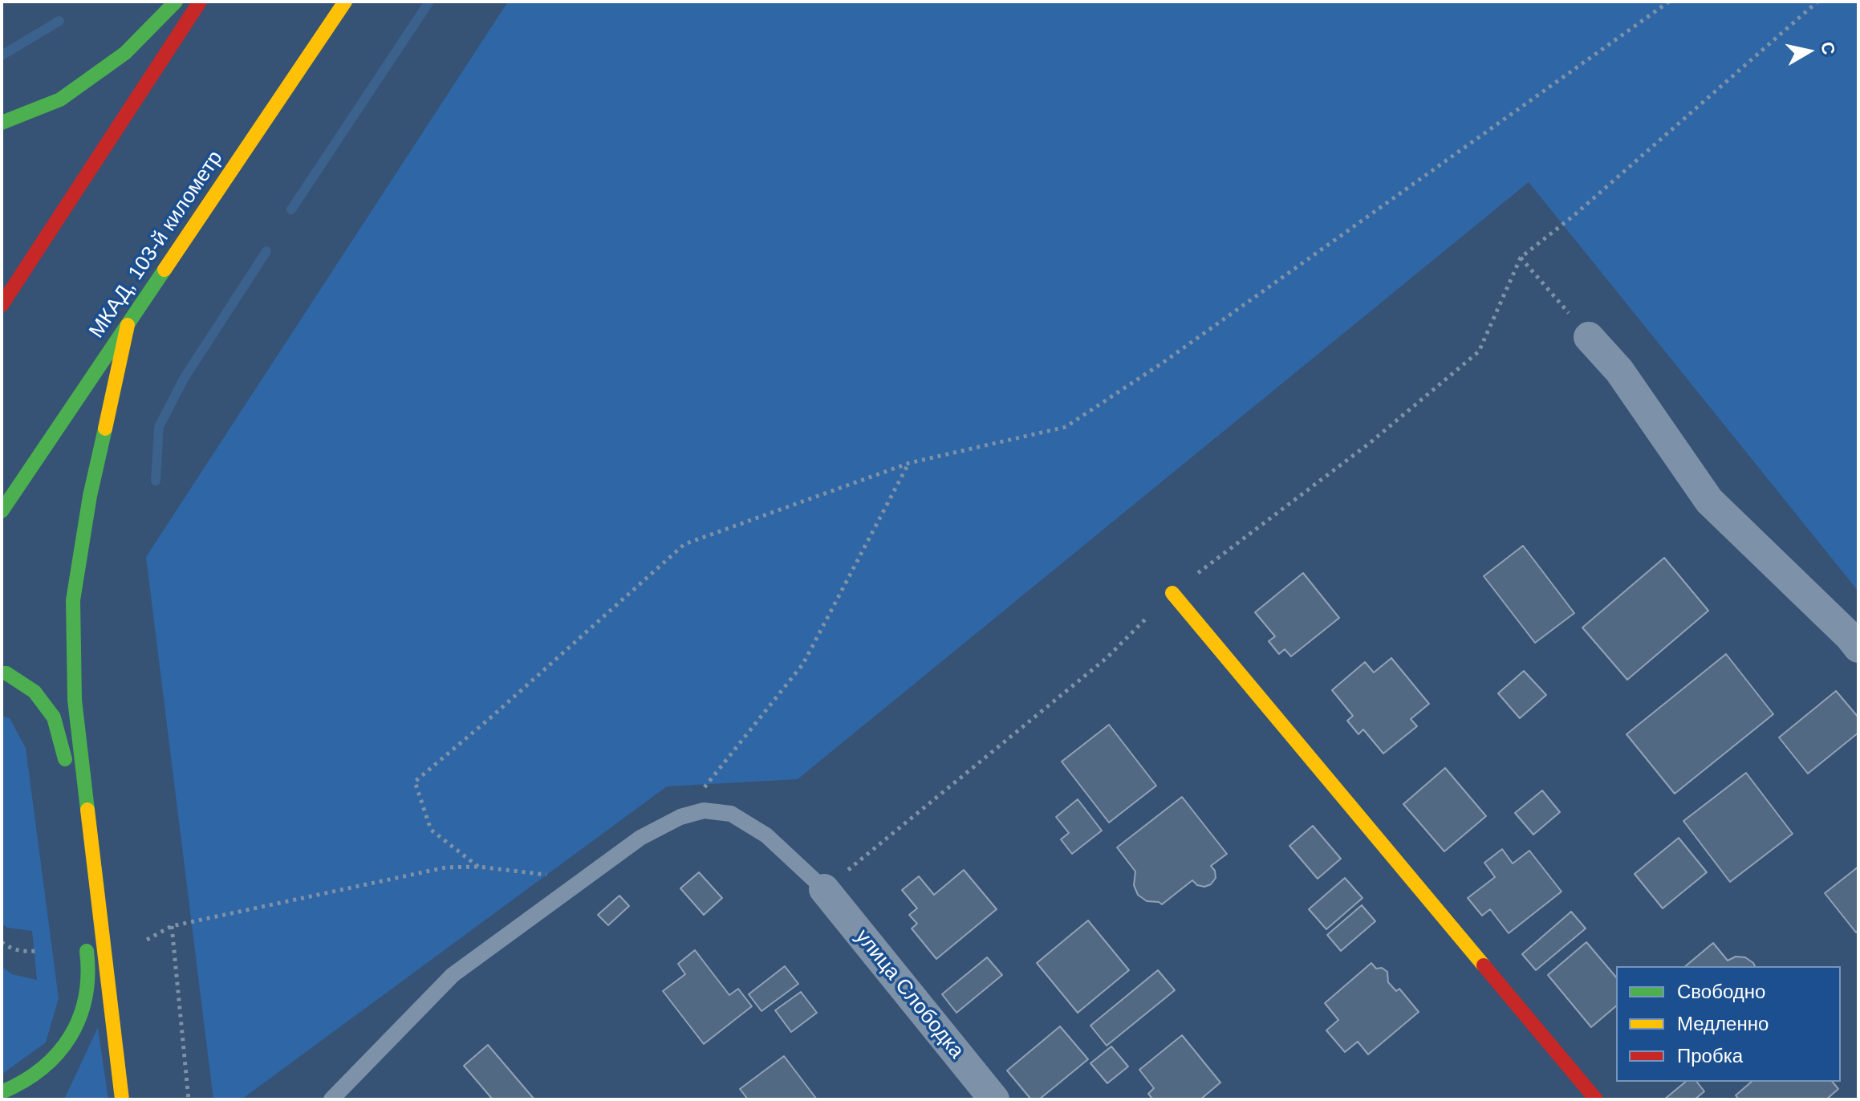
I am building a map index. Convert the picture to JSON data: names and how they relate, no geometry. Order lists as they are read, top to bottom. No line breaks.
{"streets":{"main road":["МКАД, 103-й километр"],"street":["улица Слободка"]},"legend":["Свободно","Медленно","Пробка"],"north":"right"}
